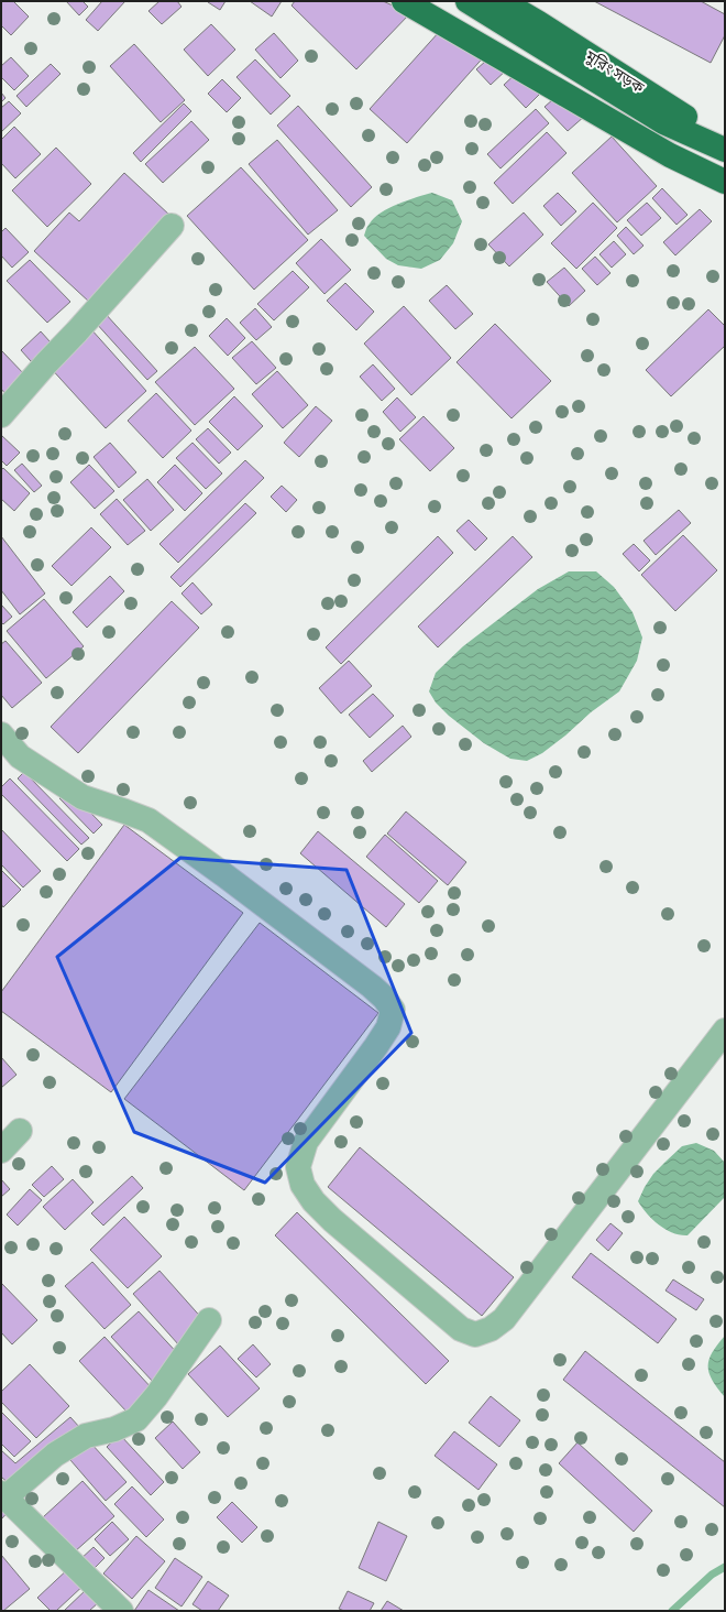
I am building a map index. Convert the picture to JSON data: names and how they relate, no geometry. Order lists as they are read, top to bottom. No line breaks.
{"streets":{"highway":["মুরিং সড়ক"]}}
